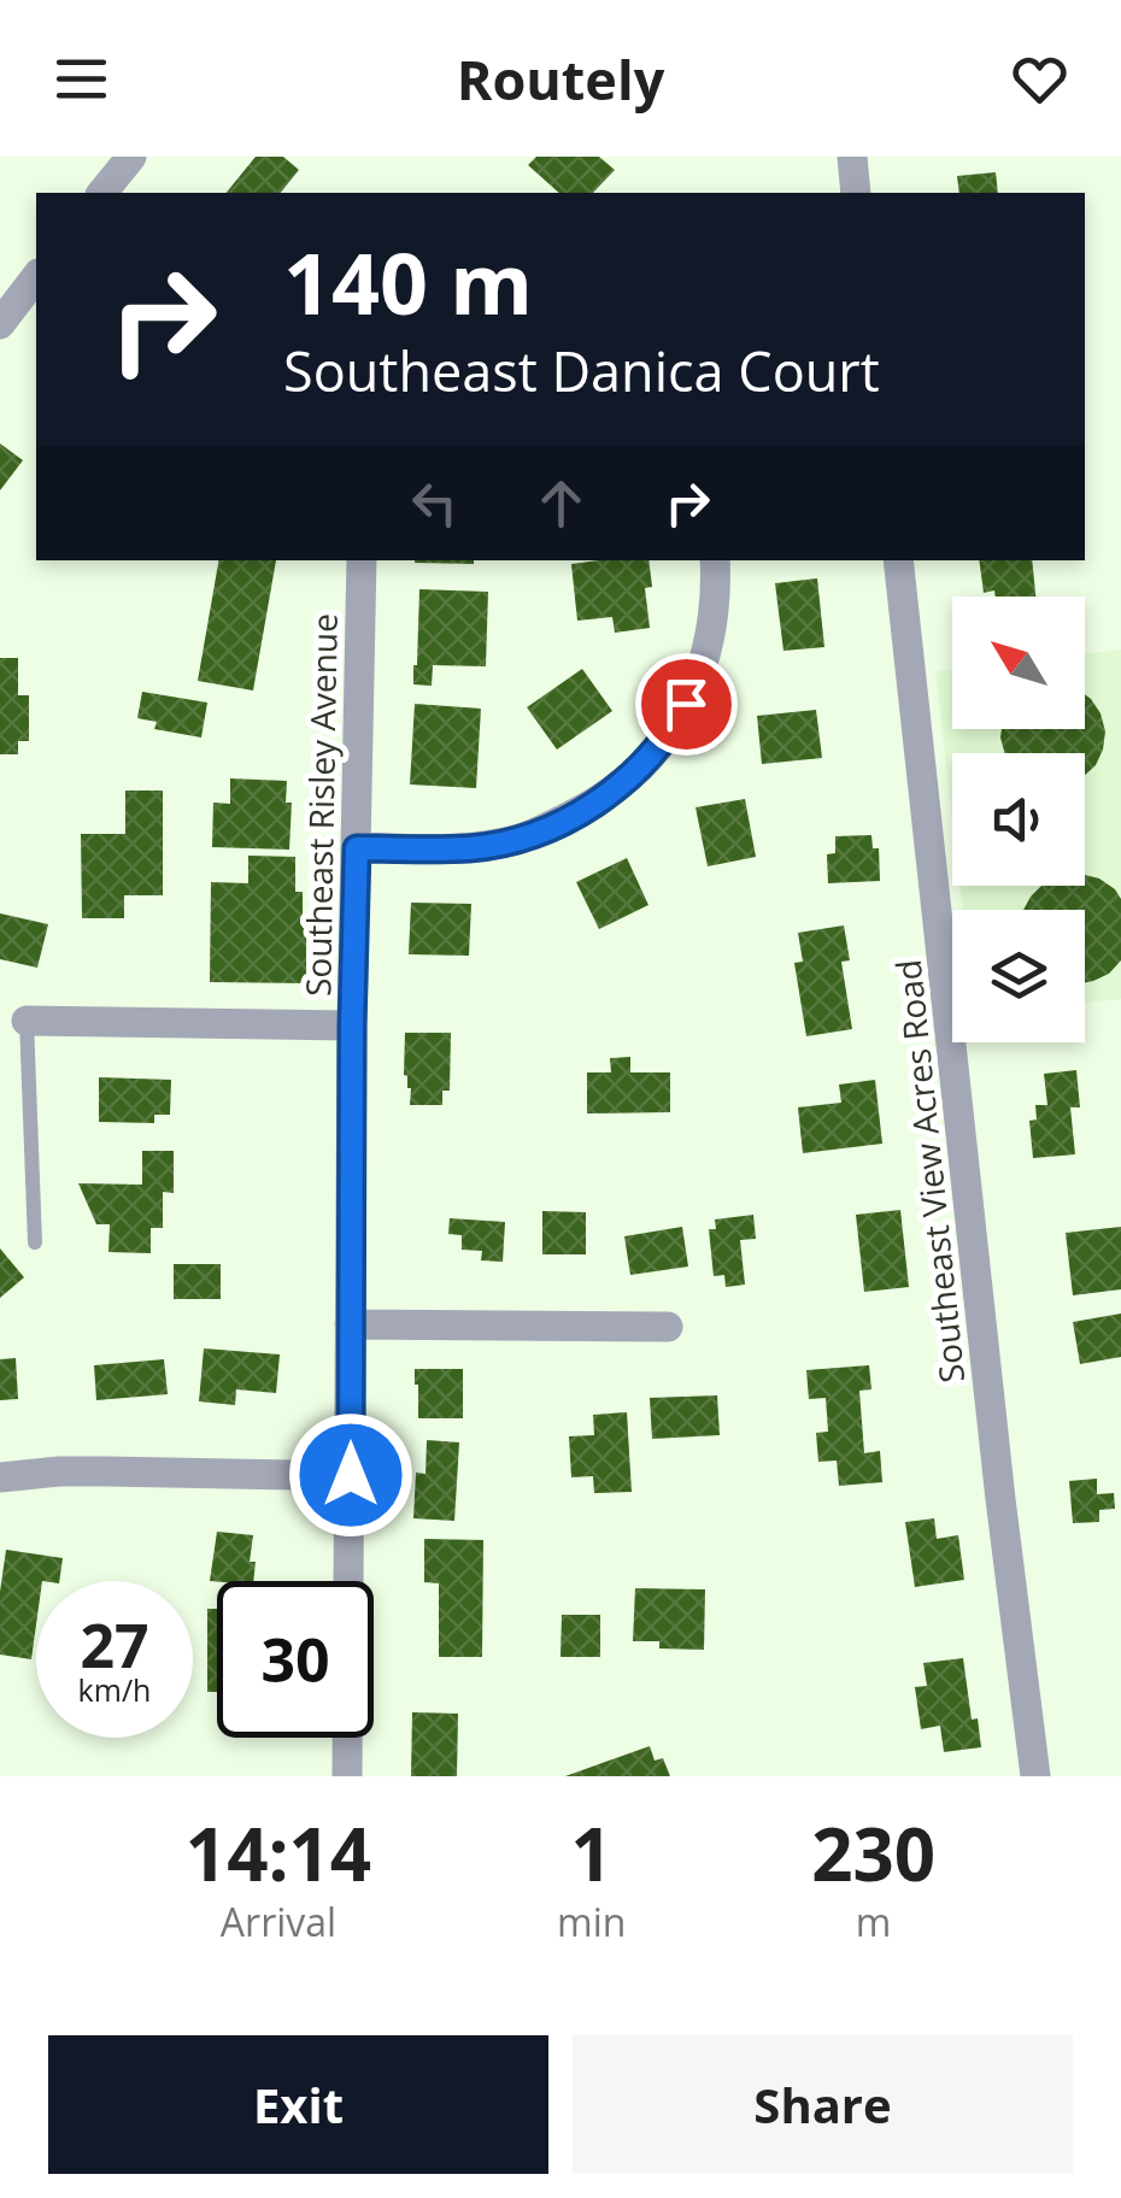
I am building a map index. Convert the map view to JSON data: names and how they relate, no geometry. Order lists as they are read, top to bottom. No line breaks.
{"streets":{"street":["Southeast Risley Avenue","Southeast View Acres Road"]},"north":"top left","page":{"header":"Routely","turn":["140 m","Southeast Danica Court"],"speed":"27 km/h","limit":"30","eta":["14:14","Arrival","1","min","230","m"],"buttons":["Exit","Share"]}}
